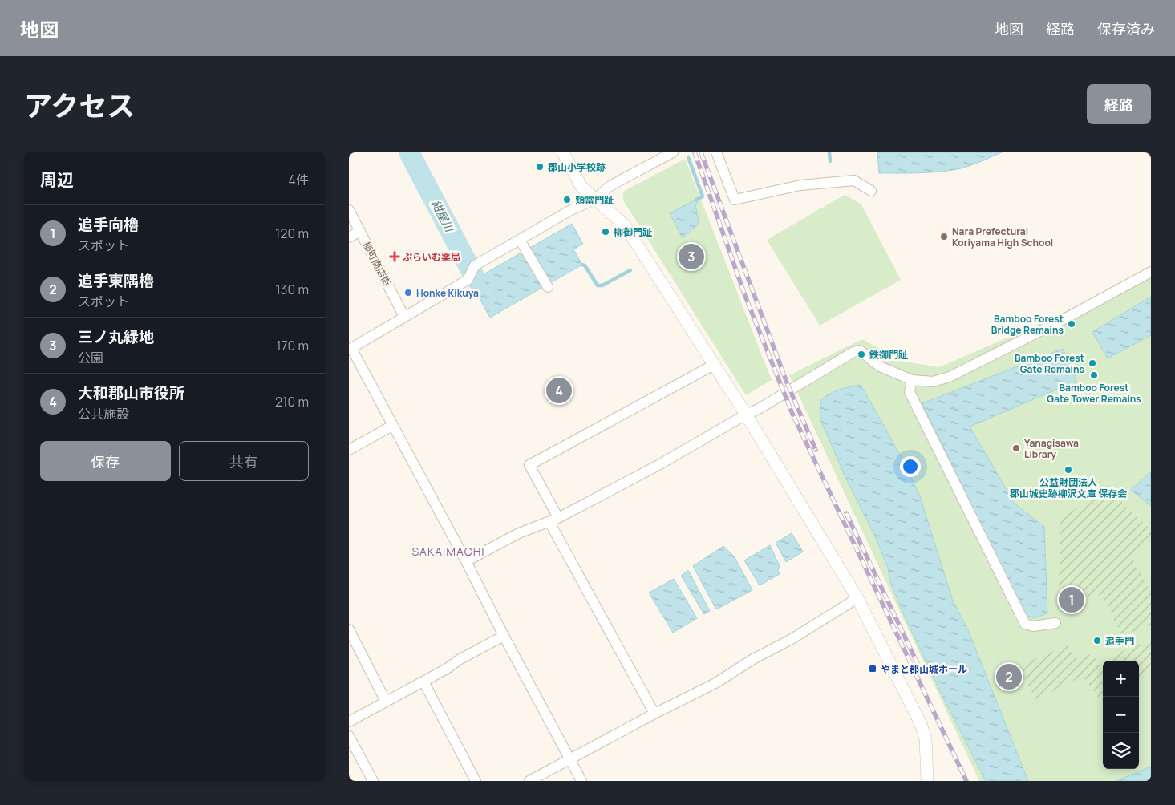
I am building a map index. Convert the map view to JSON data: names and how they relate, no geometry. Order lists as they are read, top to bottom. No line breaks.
{"streets":{"street":["柳町商店街"]},"districts":["SAKAIMACHI"],"water":["紺屋川"],"places":{"other":["郡山小学校跡","頬當門趾","柳御門趾","Nara Prefectural Koriyama High School","Honke Kikuya","Bamboo Forest Bridge Remains","鉄御門趾","Bamboo Forest Gate Remains","Bamboo Forest Gate Tower Remains","Yanagisawa Library","公益財団法人 郡山城史跡柳沢文庫 保存会","追手門"],"health":["ぷらいむ薬局"],"transit":["やまと郡山城ホール"]},"page":{"header":"地図","nav":["地図","経路","保存済み"],"title":"アクセス","buttons":["経路",["保存","共有"]],"heading":["周辺","4件"],"list":[{"mark":"1","name":"追手向櫓","note":"スポット","value":"120 m"},{"mark":"2","name":"追手東隅櫓","note":"スポット","value":"130 m"},{"mark":"3","name":"三ノ丸緑地","note":"公園","value":"170 m"},{"mark":"4","name":"大和郡山市役所","note":"公共施設","value":"210 m"}],"pins":["3","4","1","2"],"map_buttons":["+","−"]}}
